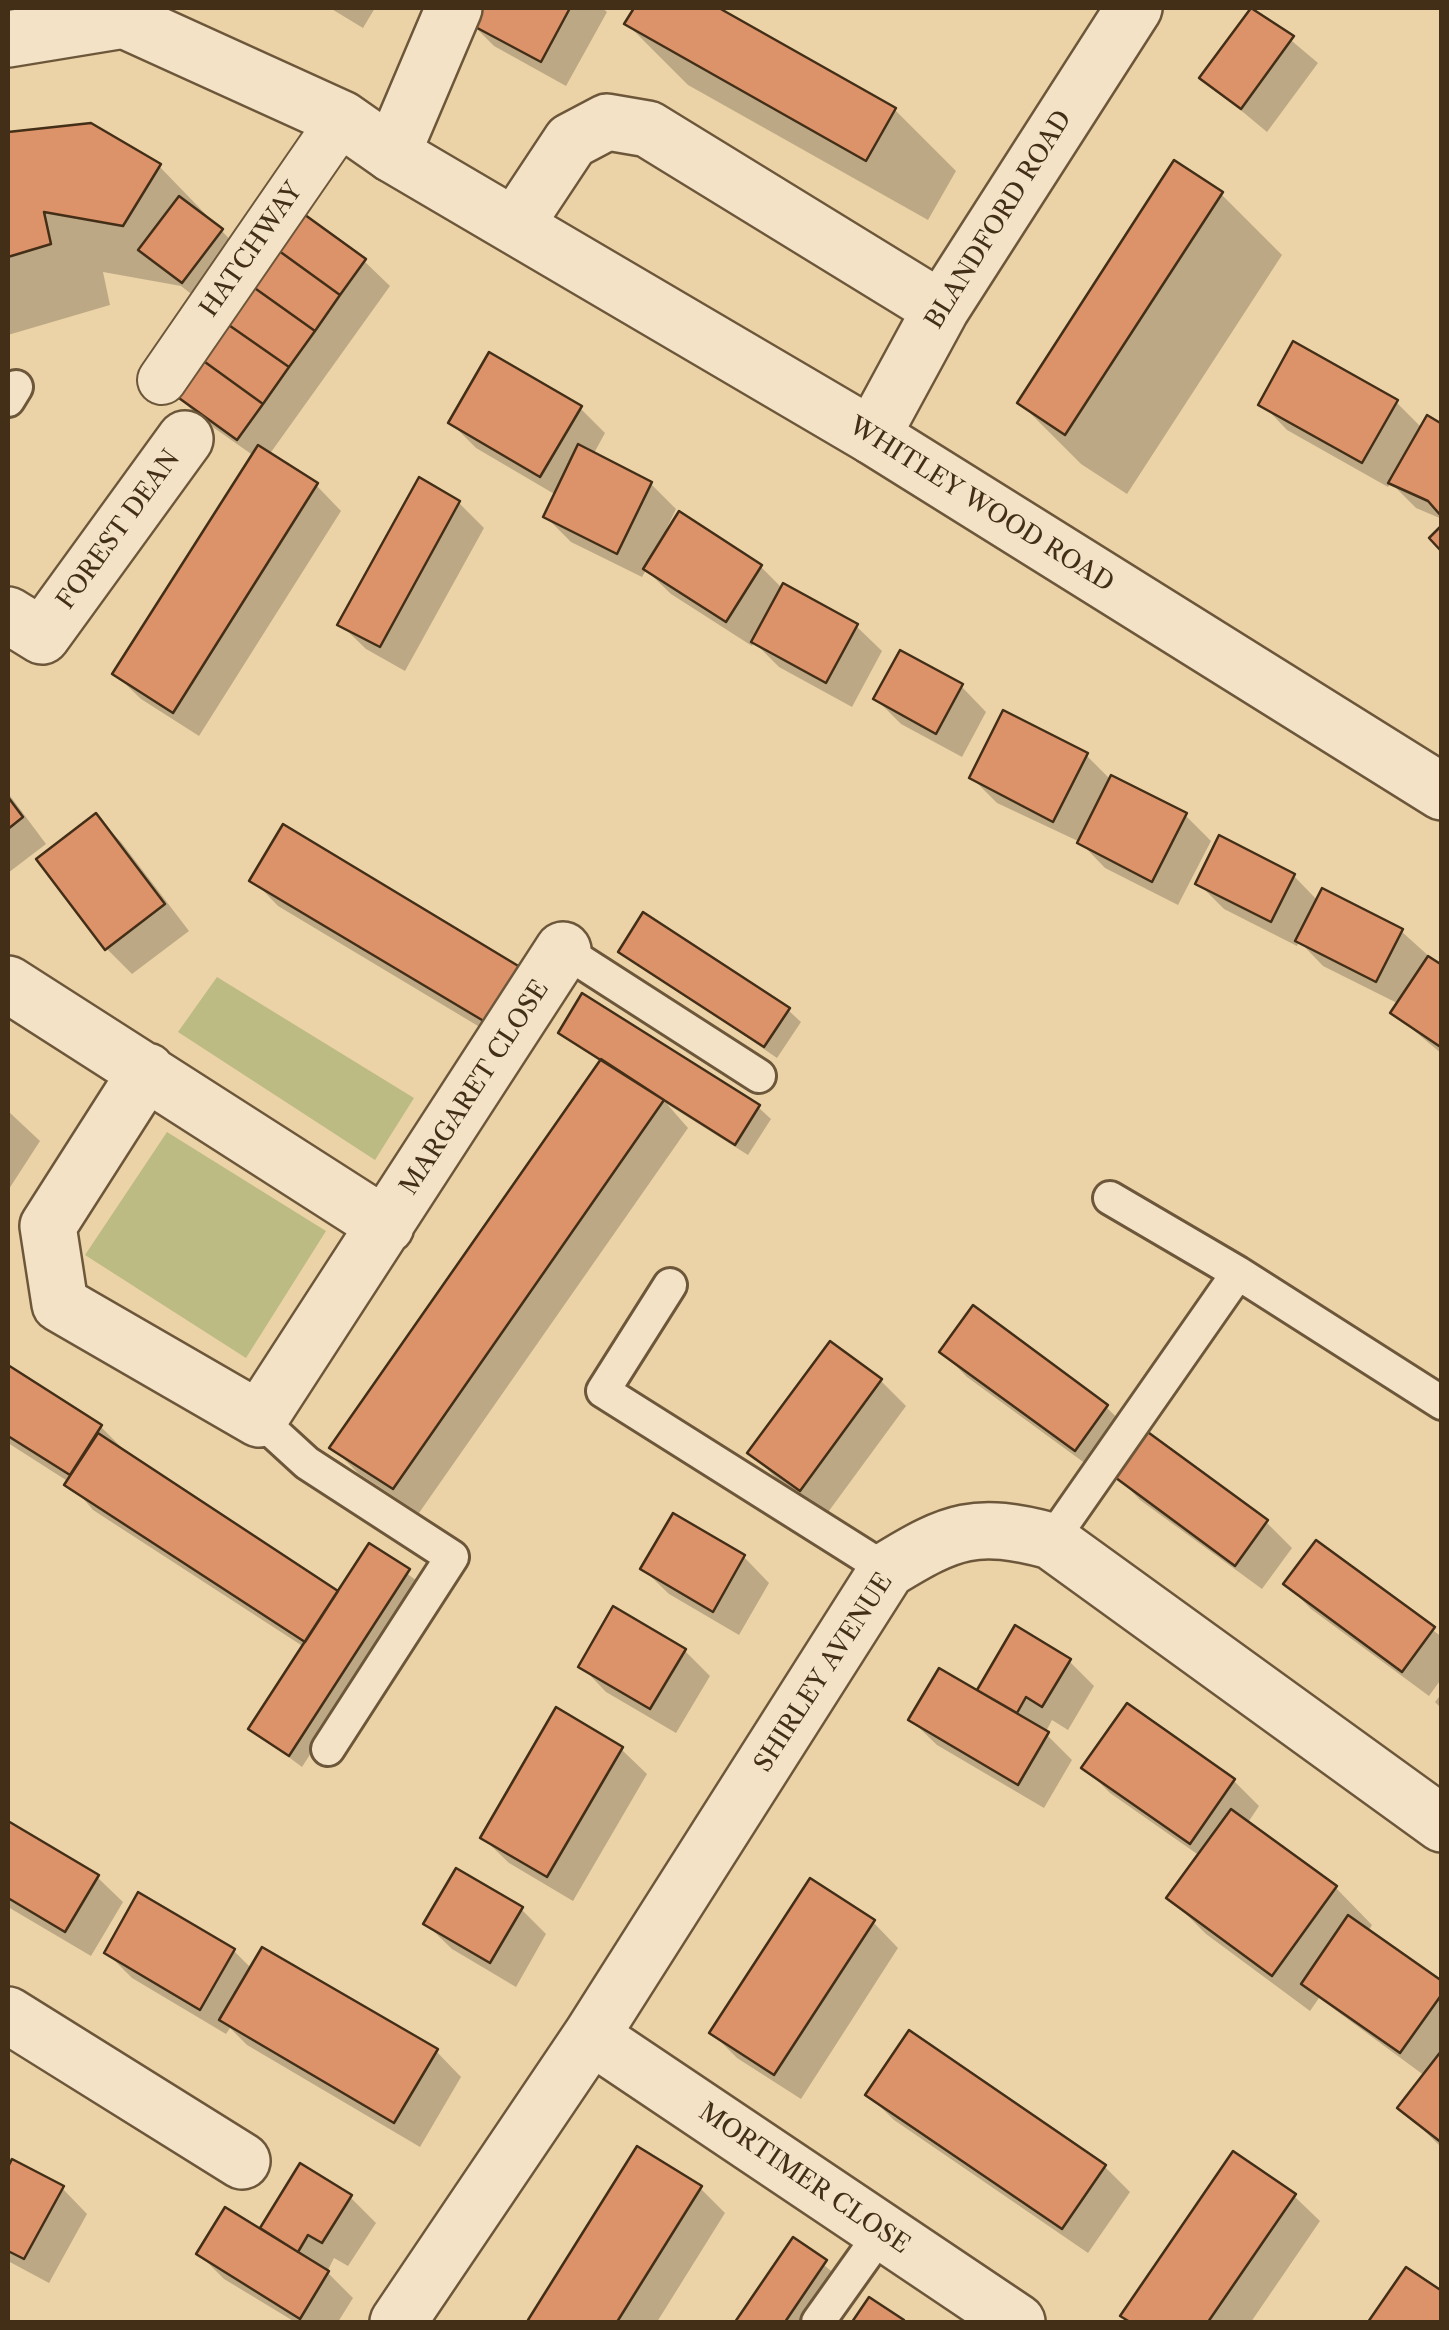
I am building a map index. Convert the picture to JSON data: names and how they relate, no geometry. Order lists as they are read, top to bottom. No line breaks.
{"streets":{"street":["BLANDFORD ROAD","HATCHWAY","WHITLEY WOOD ROAD","FOREST DEAN","MARGARET CLOSE","SHIRLEY AVENUE","MORTIMER CLOSE"]},"crossings":[["BLANDFORD ROAD","WHITLEY WOOD ROAD"],["HATCHWAY","WHITLEY WOOD ROAD"],["SHIRLEY AVENUE","MORTIMER CLOSE"]]}
